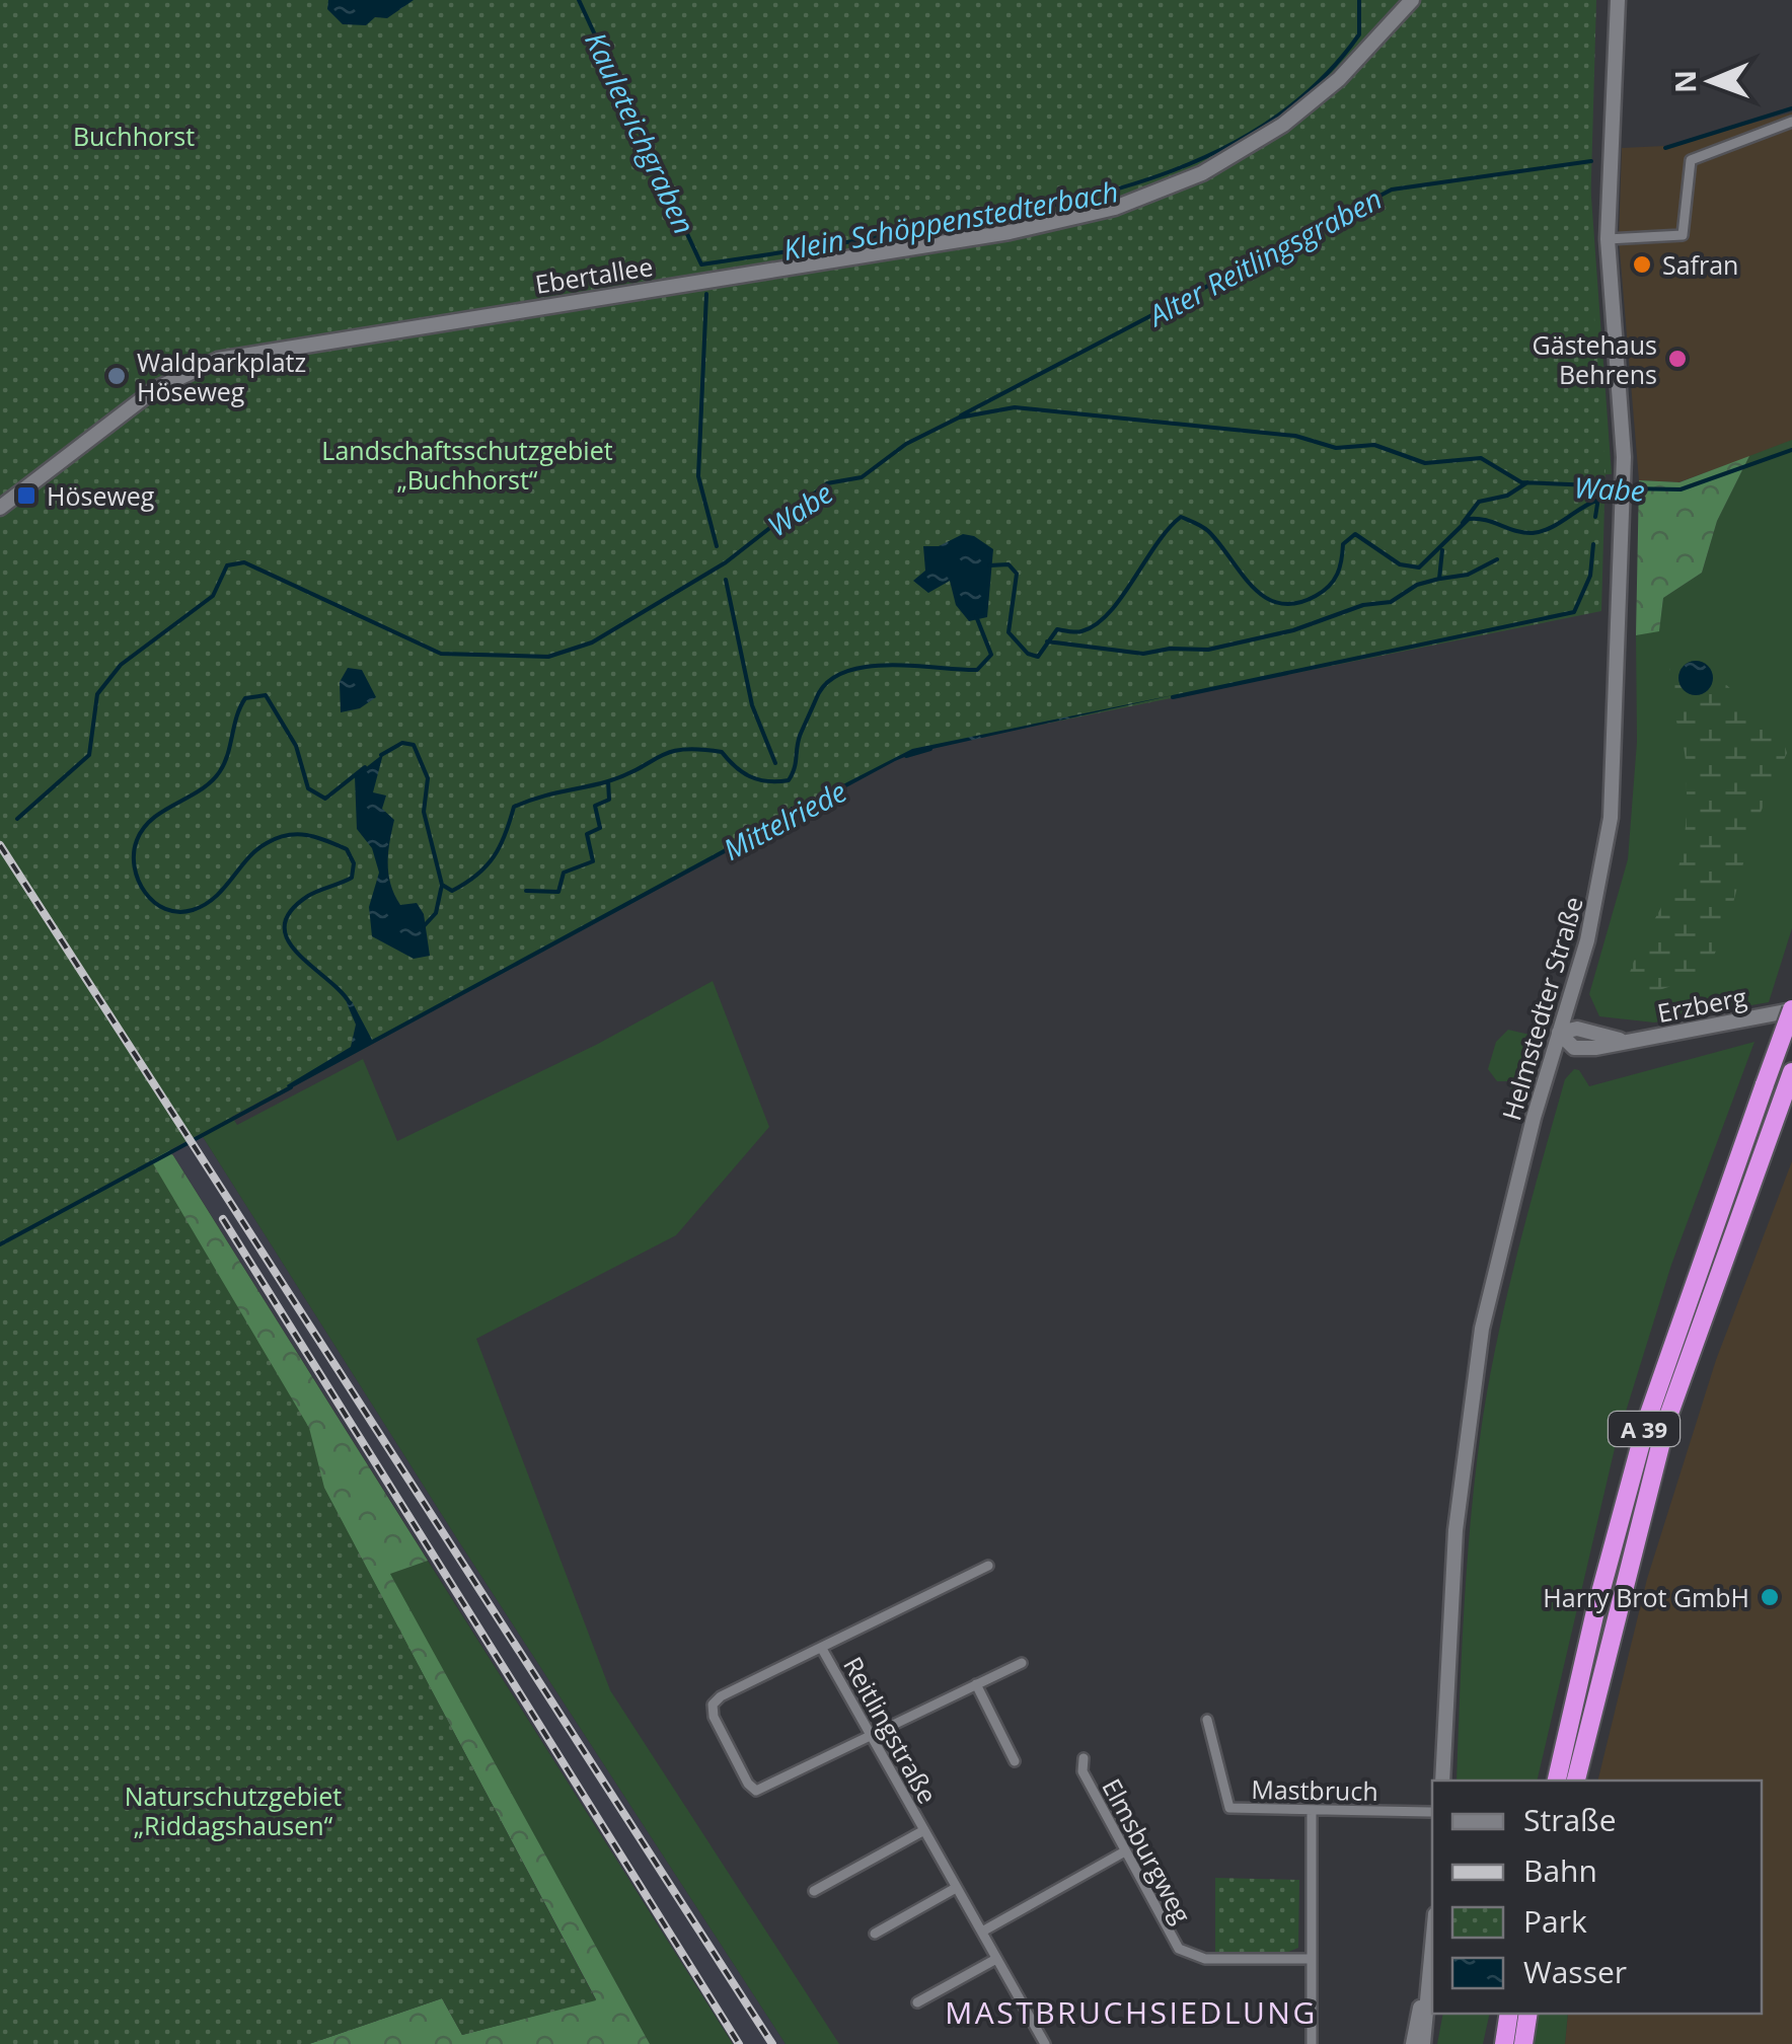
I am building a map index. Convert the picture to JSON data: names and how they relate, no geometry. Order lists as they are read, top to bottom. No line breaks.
{"streets":{"highway":["A 39"],"street":["Ebertallee","Erzberg","Helmstedter Straße","Reitlingstraße","Mastbruch","Elmsburgweg"]},"crossings":[["Erzberg","Helmstedter Straße"],["Erzberg","A 39"]],"districts":["MASTBRUCHSIEDLUNG"],"water":["Kauleteichgraben","Klein Schöppenstedterbach","Alter Reitlingsgraben","Wabe","Mittelriede"],"parks":["Buchhorst","Landschaftsschutzgebiet „Buchhorst“","Naturschutzgebiet „Riddagshausen“"],"places":{"other":["Safran","Gästehaus Behrens","Waldparkplatz Höseweg","Harry Brot GmbH"],"transit":["Höseweg"]},"legend":["Straße","Bahn","Park","Wasser"],"north":"left"}
